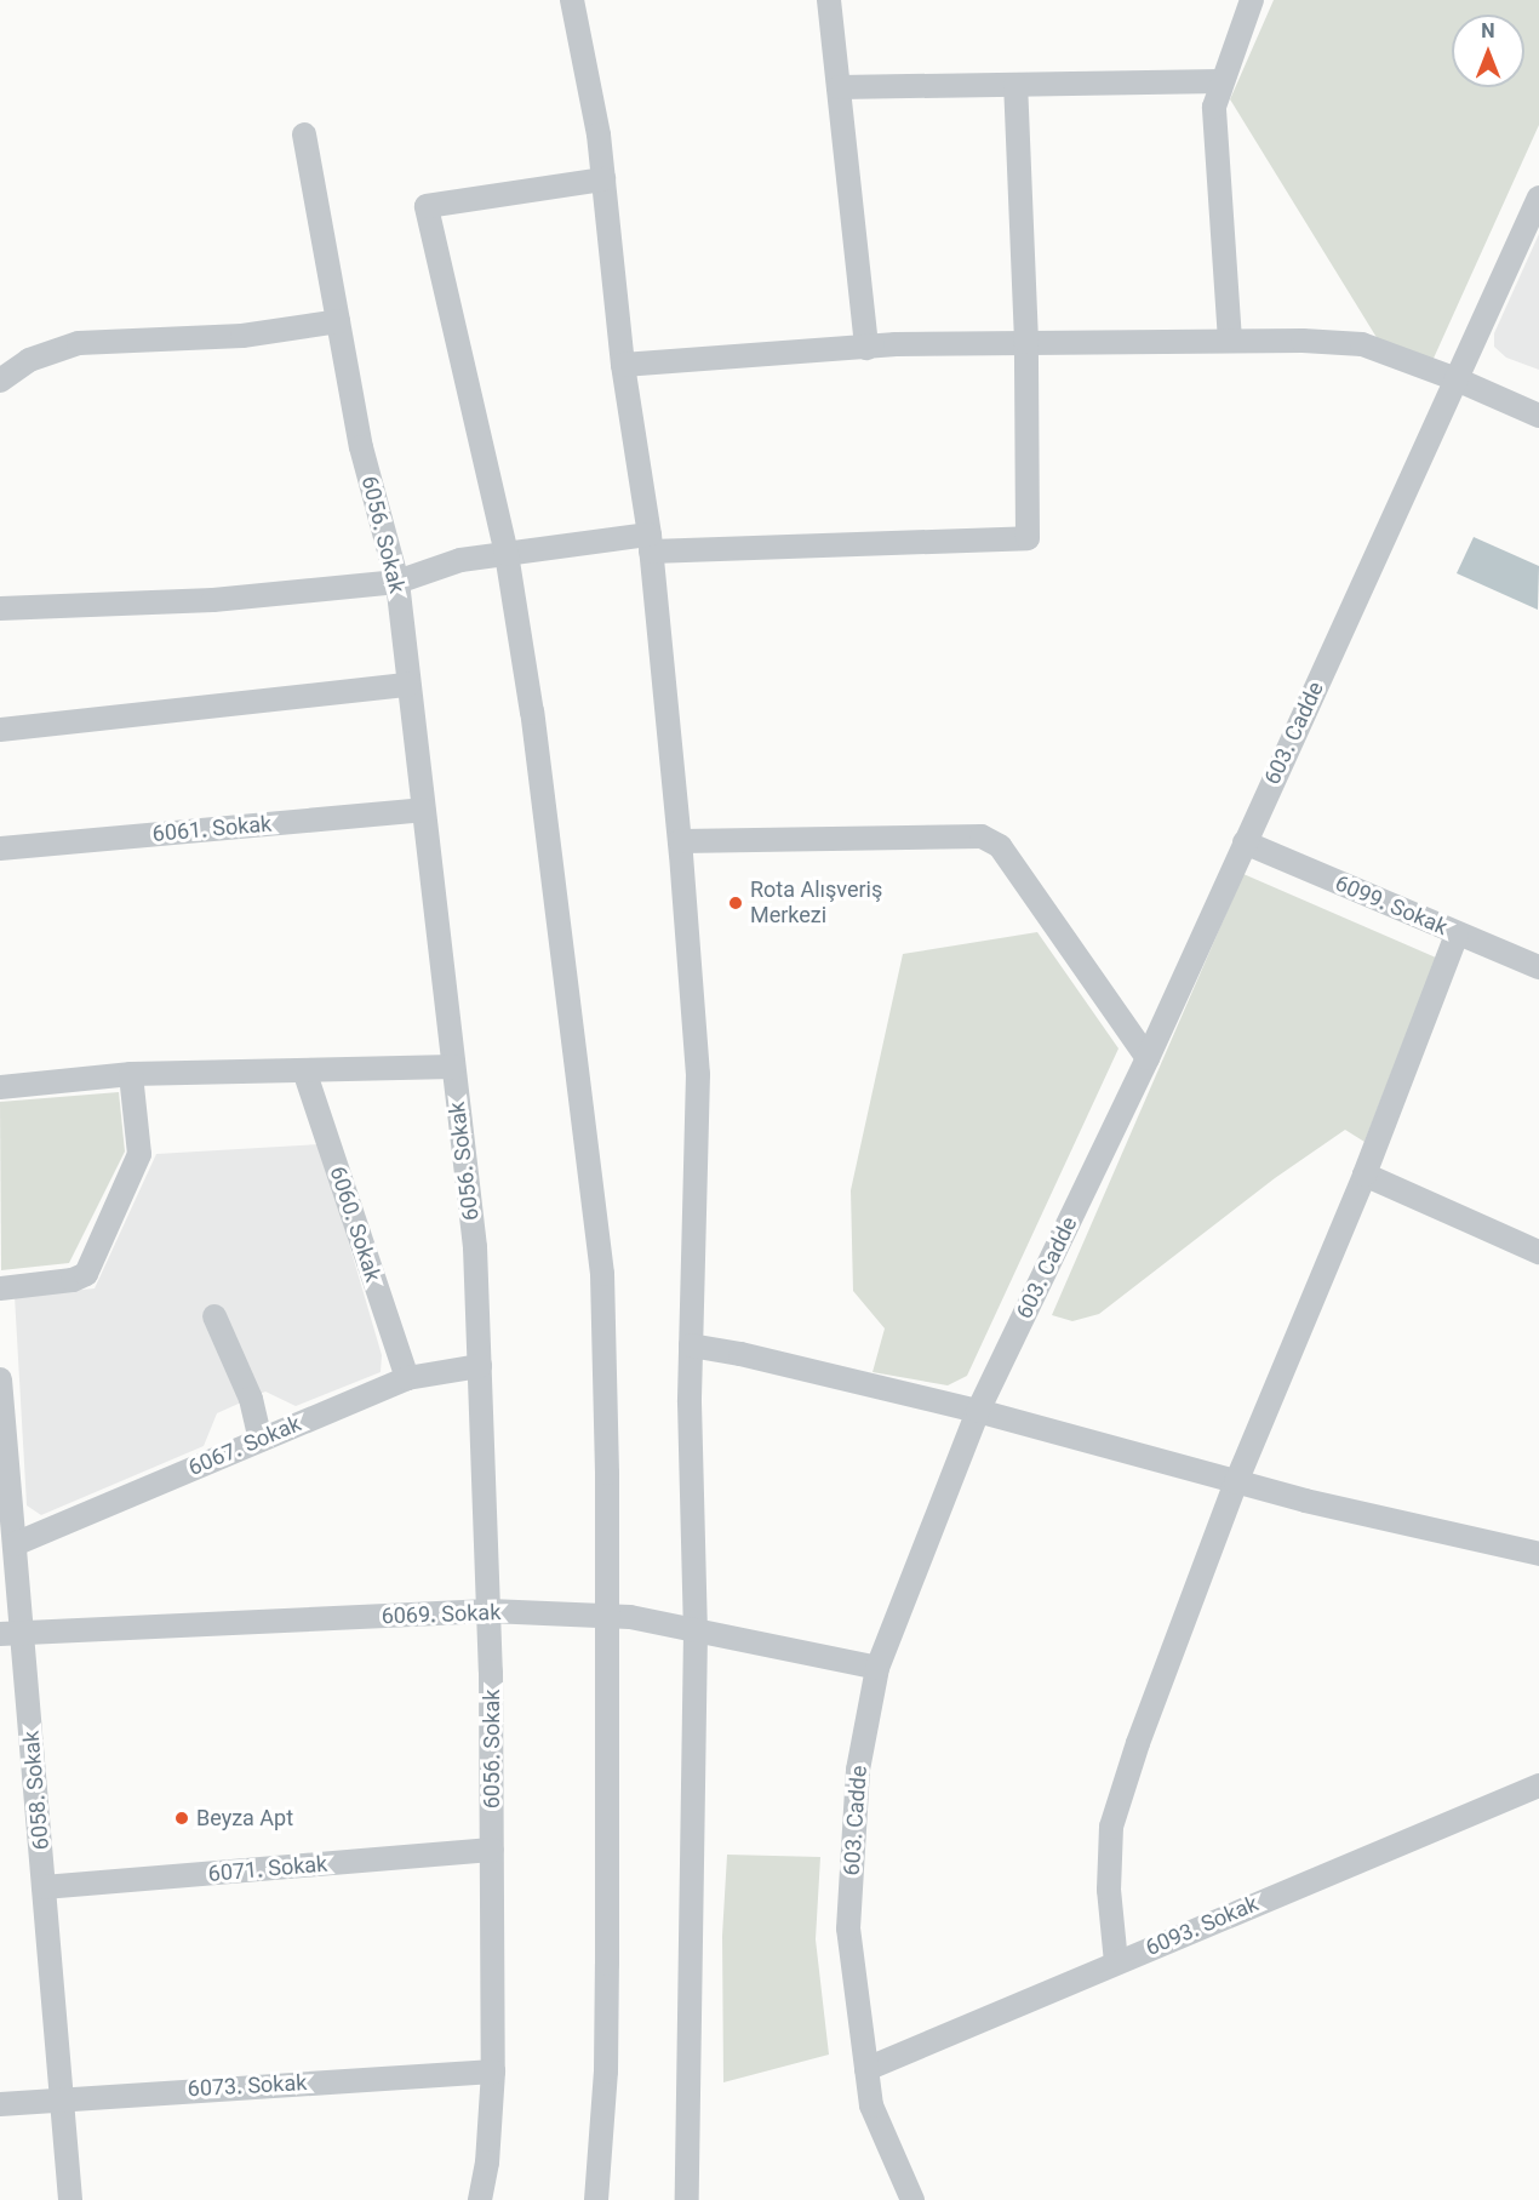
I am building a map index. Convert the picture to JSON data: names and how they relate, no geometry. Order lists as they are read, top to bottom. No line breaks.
{"streets":{"street":["6056. Sokak","603. Cadde","6061. Sokak","6099. Sokak","6060. Sokak","6067. Sokak","6069. Sokak","6058. Sokak","6071. Sokak","6093. Sokak","6073. Sokak"]},"crossings":[["6056. Sokak","6061. Sokak"],["6056. Sokak","6067. Sokak"],["6056. Sokak","6069. Sokak"],["6056. Sokak","6071. Sokak"],["6056. Sokak","6073. Sokak"],["603. Cadde","6099. Sokak"],["603. Cadde","6069. Sokak"],["603. Cadde","6093. Sokak"],["6060. Sokak","6067. Sokak"],["6067. Sokak","6058. Sokak"],["6069. Sokak","6058. Sokak"],["6058. Sokak","6071. Sokak"],["6058. Sokak","6073. Sokak"]],"places":["Rota Alışveriş Merkezi","Beyza Apt"],"north":"top"}
